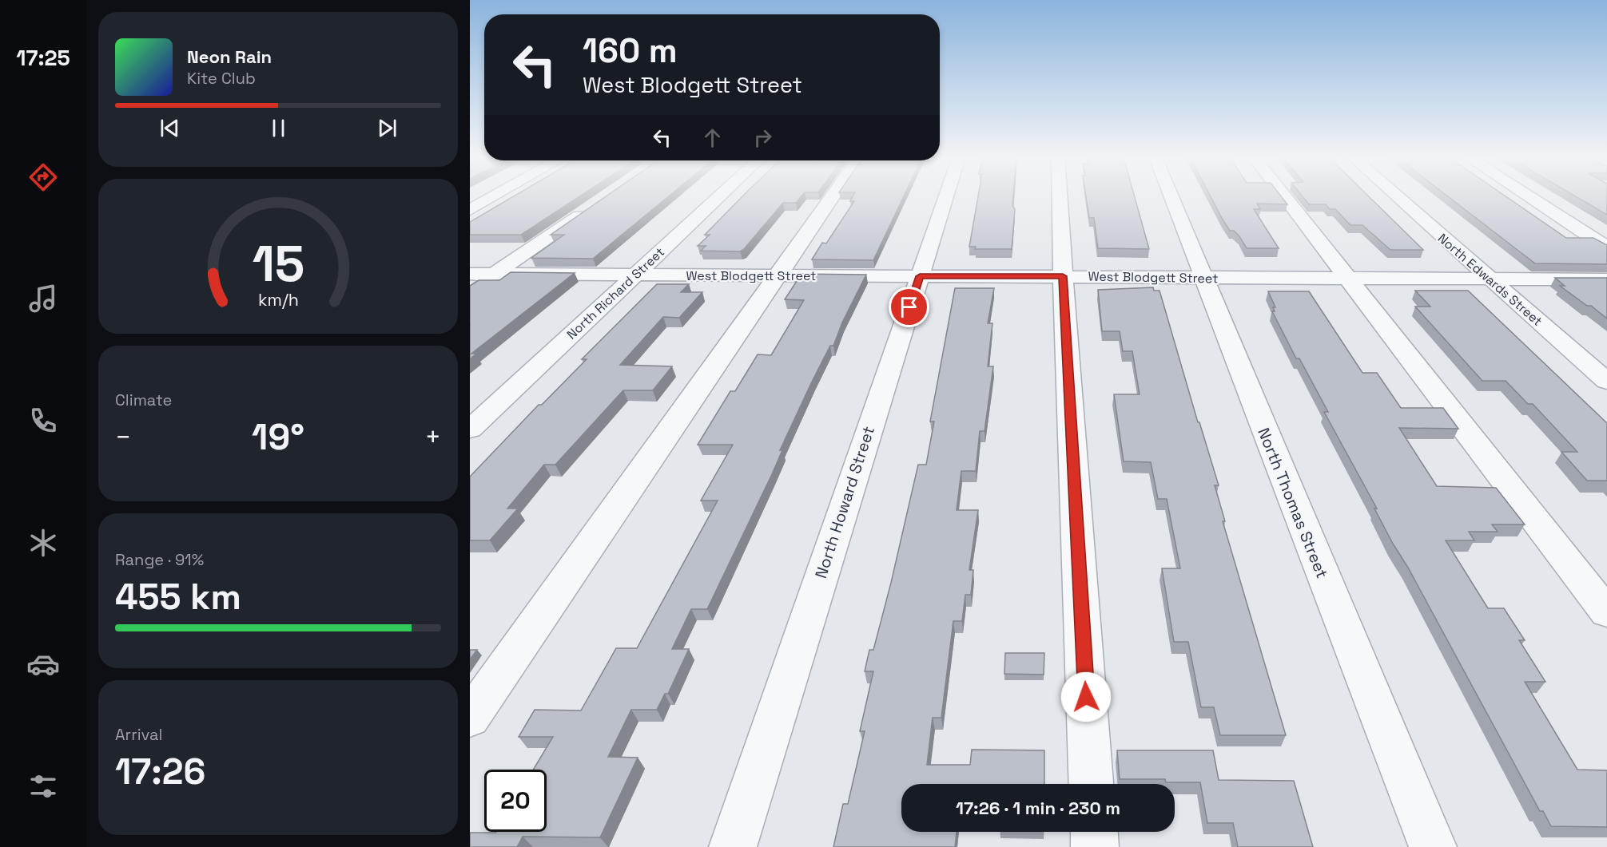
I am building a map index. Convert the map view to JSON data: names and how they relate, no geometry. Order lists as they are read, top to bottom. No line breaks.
{"streets":{"street":["West Blodgett Street","North Edwards Street","North Richard Street","North Howard Street","North Thomas Street"]},"crossings":[["West Blodgett Street","North Edwards Street"],["West Blodgett Street","North Richard Street"],["West Blodgett Street","North Howard Street"],["West Blodgett Street","North Thomas Street"]],"page":{"tabs":"17:25","turn":["160 m","West Blodgett Street"],"song":["Neon Rain","Kite Club"],"tile":["Climate",["Range · 91%","455 km"],["Arrival","17:26"]],"heat":["−","19°","+"],"limit":"20","trip":"17:26 · 1 min · 230 m","gauge":["15","km/h"]}}
